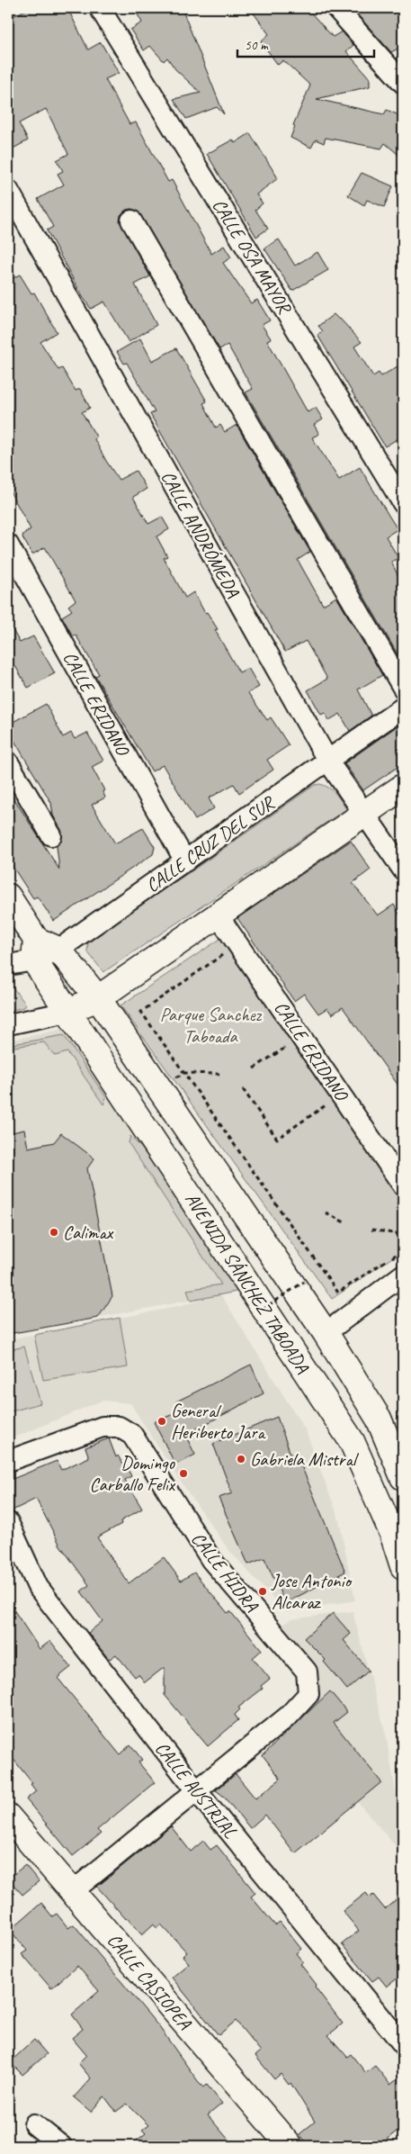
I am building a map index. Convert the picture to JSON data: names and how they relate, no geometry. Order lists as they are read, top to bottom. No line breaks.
{"streets":{"main road":["AVENIDA SÁNCHEZ TABOADA","CALLE CASIOPEA"],"street":["CALLE OSA MAYOR","CALLE ANDRÓMEDA","CALLE ERIDANO","CALLE CRUZ DEL SUR","CALLE HIDRA","CALLE AUSTRIAL"]},"crossings":[["CALLE ANDRÓMEDA","CALLE CRUZ DEL SUR"],["CALLE ERIDANO","CALLE CRUZ DEL SUR"],["CALLE CRUZ DEL SUR","AVENIDA SÁNCHEZ TABOADA"],["CALLE HIDRA","CALLE AUSTRIAL"],["CALLE HIDRA","CALLE CASIOPEA"]],"parks":["Parque Sanchez Taboada"],"places":["Calimax","General Heriberto Jara","Gabriela Mistral","Domingo Carballo Felix","Jose Antonio Alcaraz"],"scale_bar":"50 m"}
